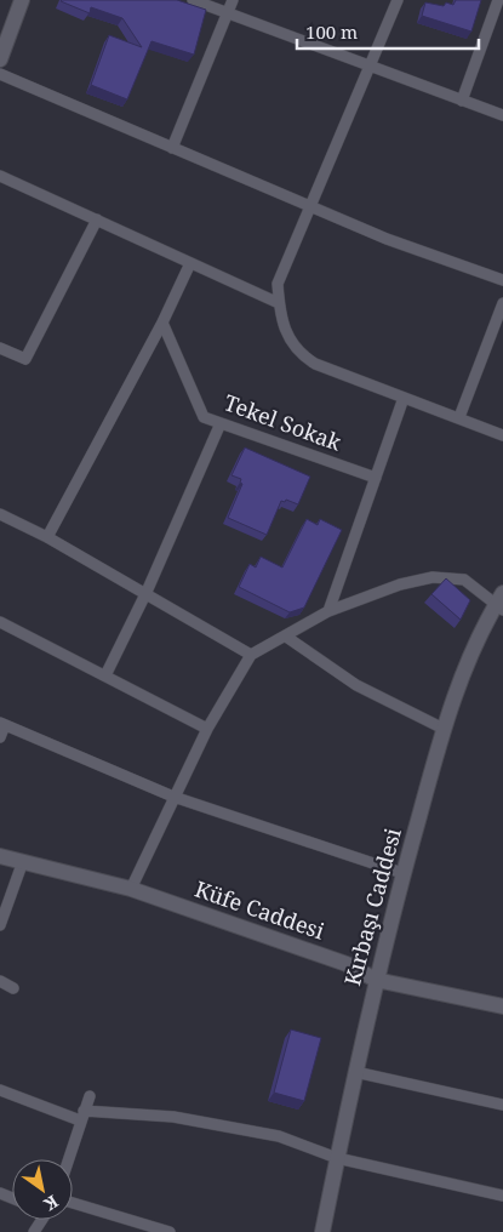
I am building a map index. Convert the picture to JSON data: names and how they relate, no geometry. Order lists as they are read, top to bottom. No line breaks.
{"streets":{"street":["Tekel Sokak","Kırbaşı Caddesi","Küfe Caddesi"]},"crossings":[["Kırbaşı Caddesi","Küfe Caddesi"]],"scale_bar":"100 m","north":"bottom right"}
